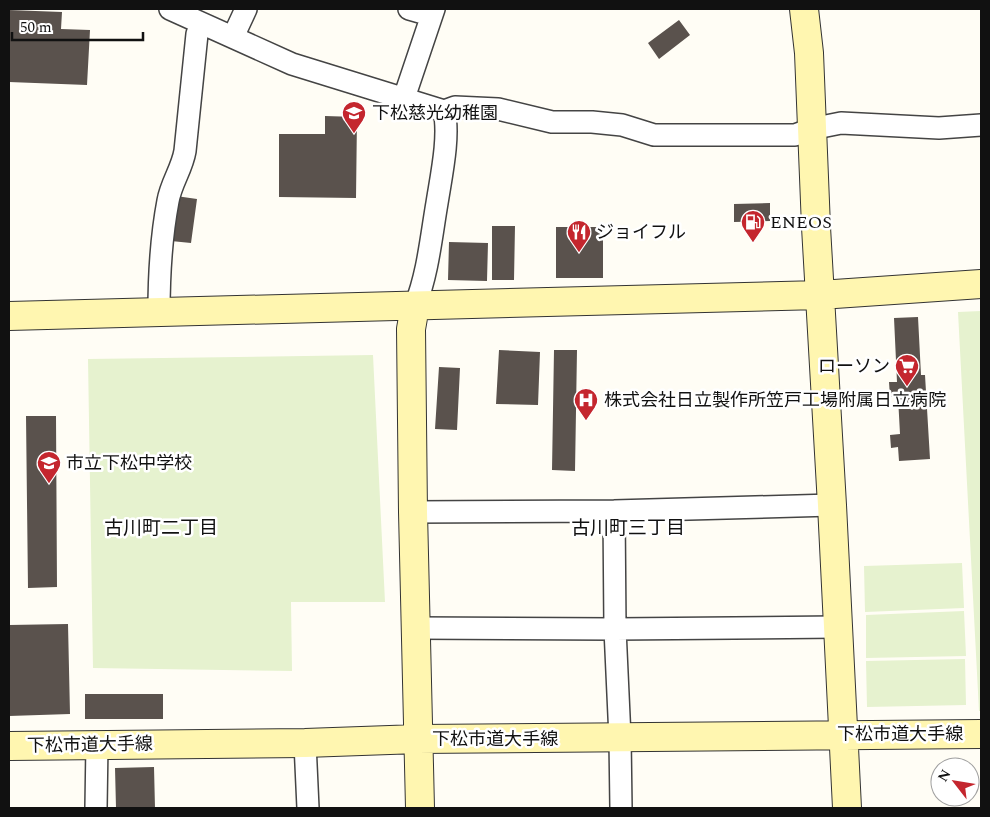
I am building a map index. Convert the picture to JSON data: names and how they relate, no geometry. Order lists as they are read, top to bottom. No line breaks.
{"streets":{"street":["下松市道大手線"]},"districts":["古川町二丁目","古川町三丁目"],"places":{"school or university":["下松慈光幼稚園","市立下松中学校"],"fuel station":["ENEOS"],"restaurant":["ジョイフル"],"supermarket":["ローソン"],"hospital":["株式会社日立製作所笠戸工場附属日立病院"]},"scale_bar":"50 m","north":"top left"}
